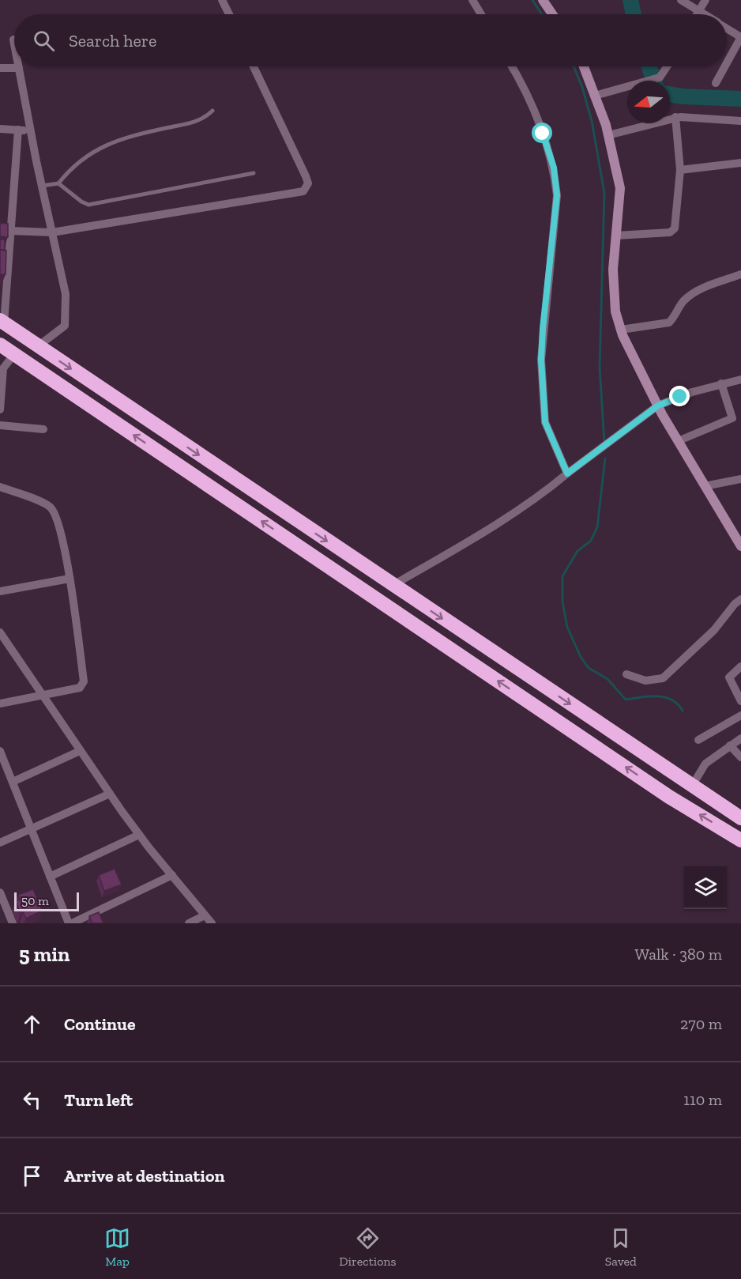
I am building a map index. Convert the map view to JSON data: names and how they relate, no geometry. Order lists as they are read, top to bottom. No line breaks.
{"scale_bar":"50 m","north":"left","page":{"search":"Search here","scale":"50 m","heading":["5 min","Walk · 380 m"],"list":[["Continue","270 m"],["Turn left","110 m"],"Arrive at destination"],"nav":["Map","Directions","Saved"]}}
